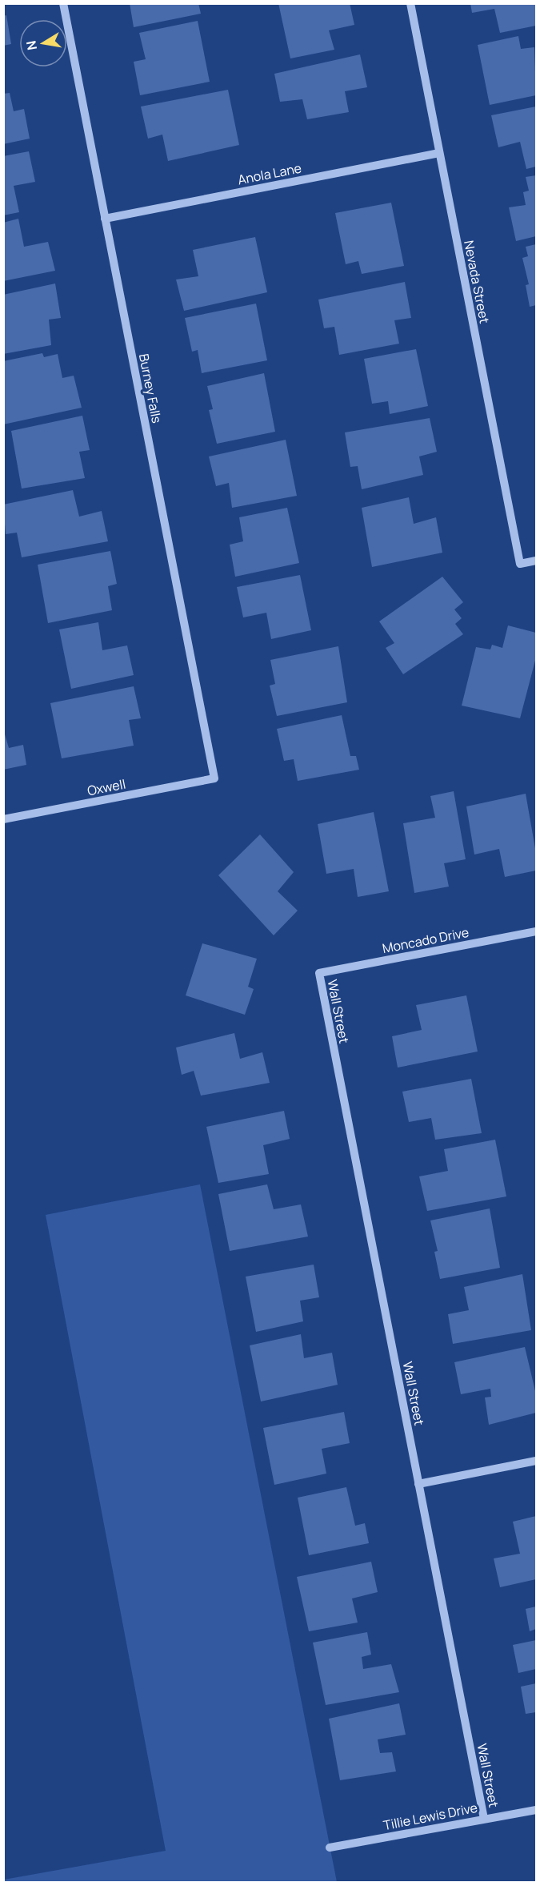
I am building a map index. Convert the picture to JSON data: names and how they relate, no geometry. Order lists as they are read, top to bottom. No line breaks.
{"streets":{"street":["Anola Lane","Nevada Street","Burney Falls","Oxwell","Moncado Drive","Wall Street","Tillie Lewis Drive"]},"crossings":[["Anola Lane","Nevada Street"],["Anola Lane","Burney Falls"],["Burney Falls","Oxwell"],["Moncado Drive","Wall Street"],["Wall Street","Tillie Lewis Drive"]],"north":"left"}
